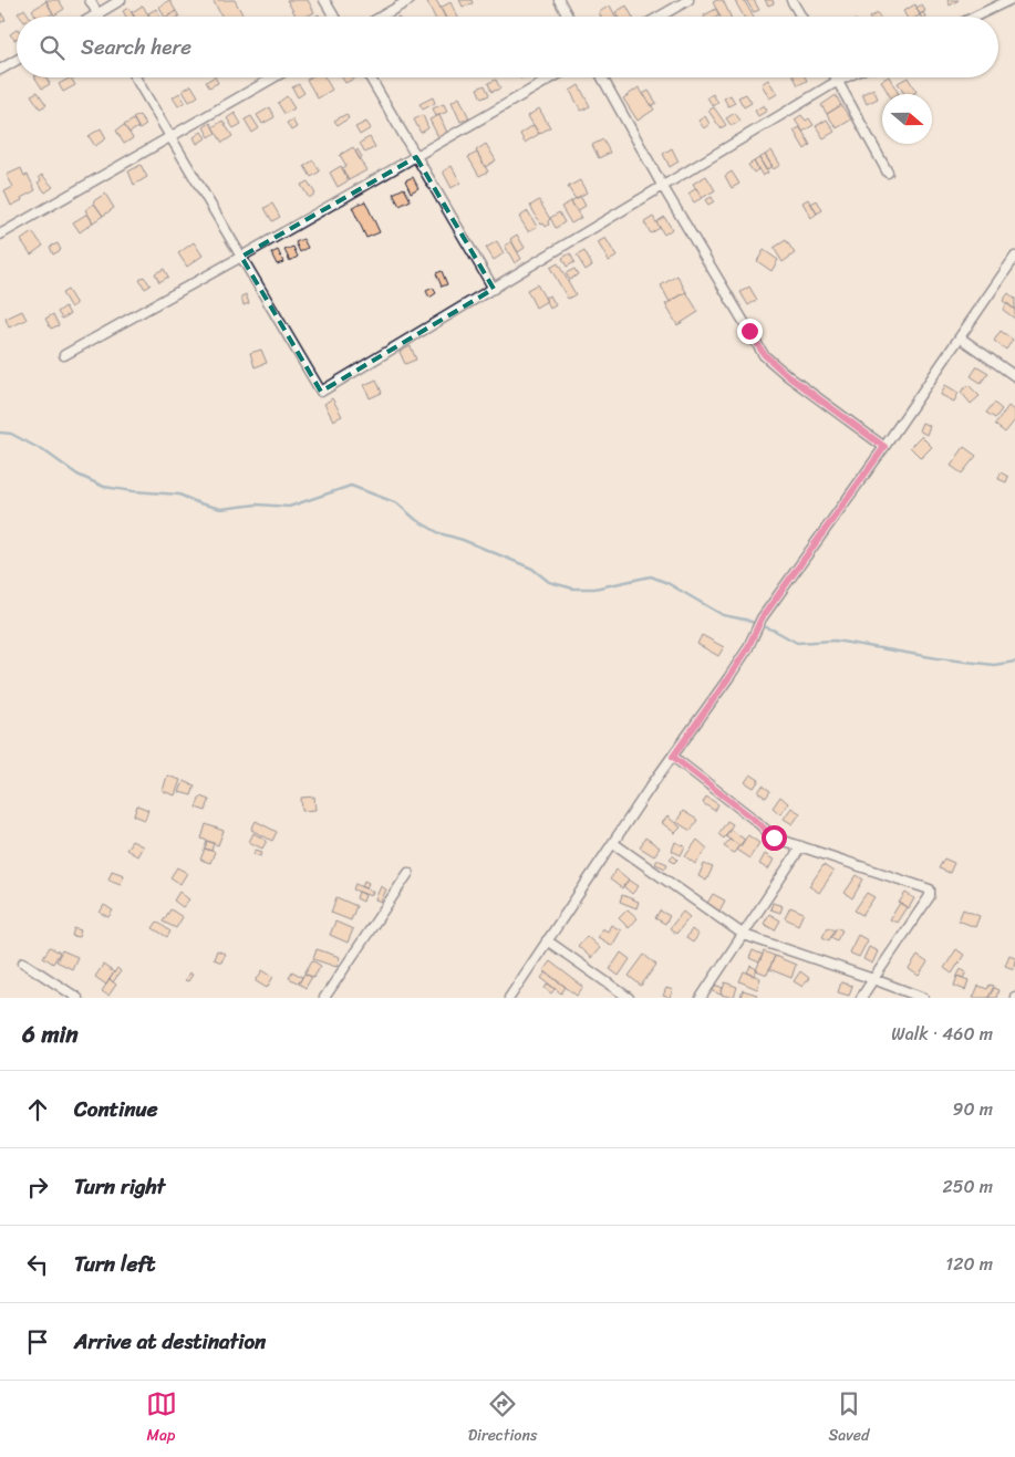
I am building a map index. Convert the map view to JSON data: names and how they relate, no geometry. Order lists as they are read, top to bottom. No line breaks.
{"north":"right","page":{"search":"Search here","heading":["6 min","Walk · 460 m"],"list":[["Continue","90 m"],["Turn right","250 m"],["Turn left","120 m"],"Arrive at destination"],"nav":["Map","Directions","Saved"]}}
